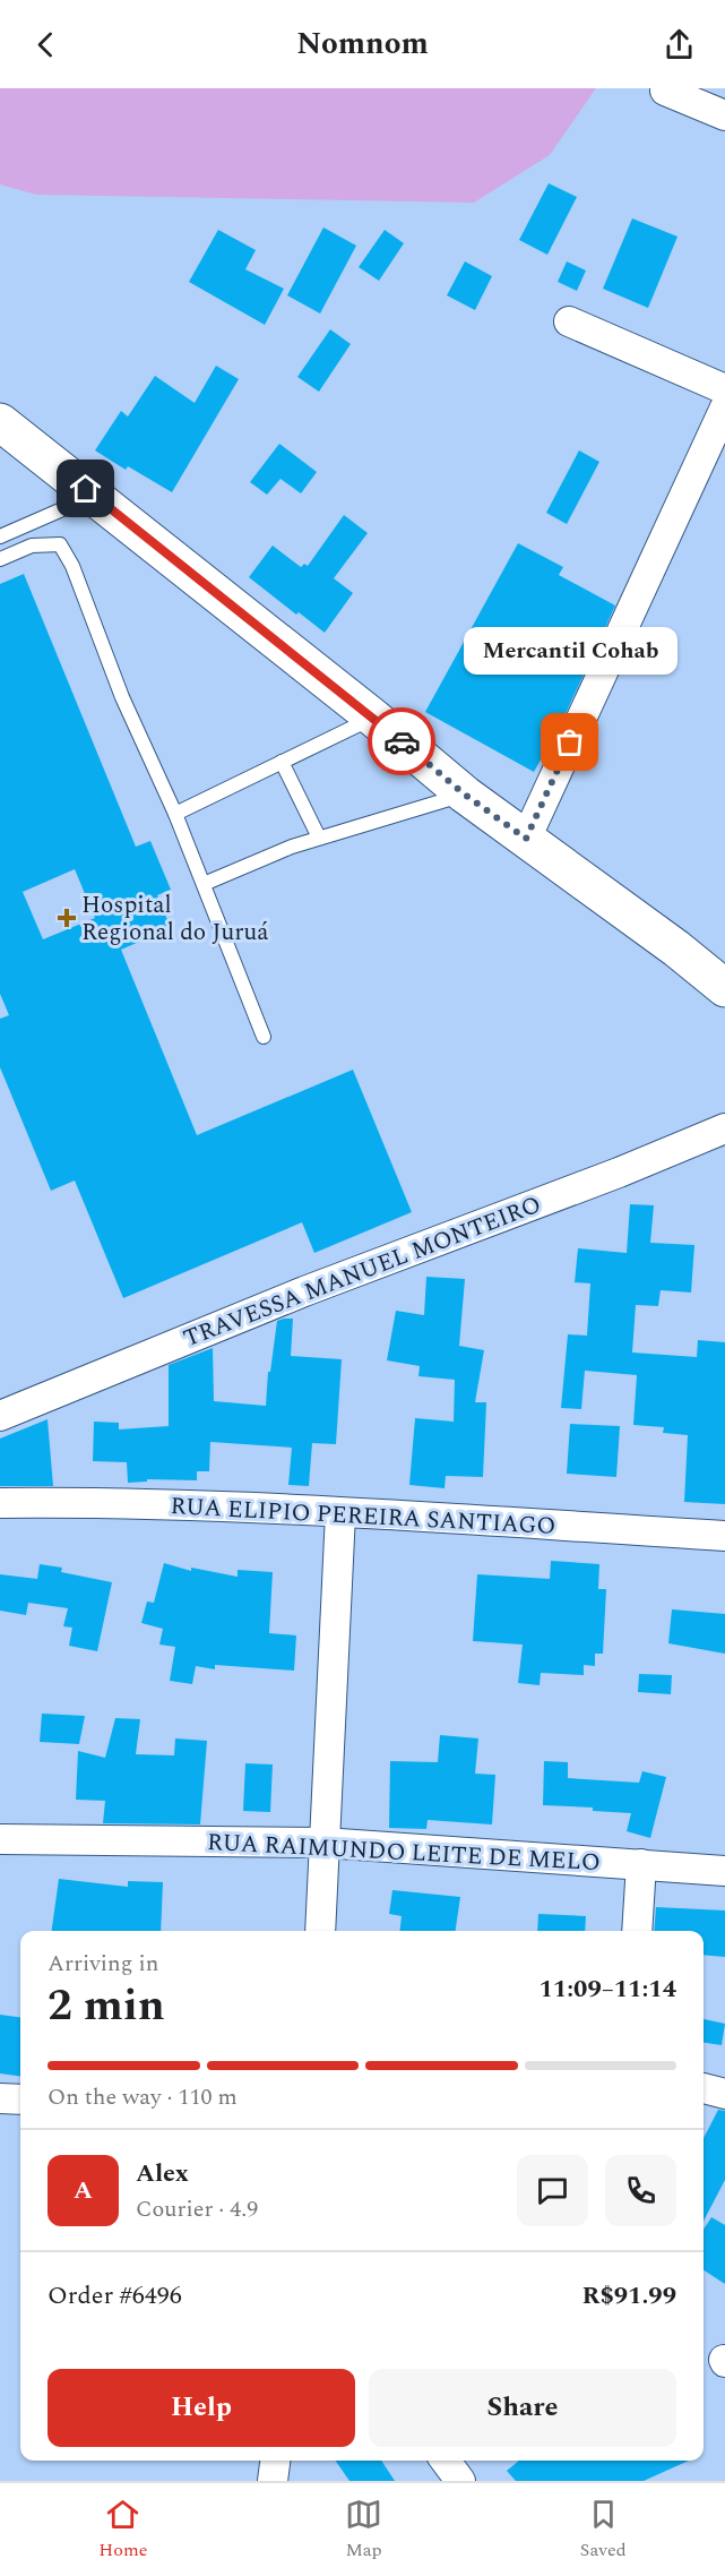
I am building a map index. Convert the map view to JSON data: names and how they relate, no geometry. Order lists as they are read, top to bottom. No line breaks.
{"streets":{"street":["TRAVESSA MANUEL MONTEIRO","RUA ELIPIO PEREIRA SANTIAGO","RUA RAIMUNDO LEITE DE MELO"]},"places":{"other":["Mercantil Cohab"],"health":["Hospital Regional do Juruá"]},"page":{"header":"Nomnom","bubble":"Mercantil Cohab","heading":["2 min","Arriving in","11:09–11:14"],"panel":["Alex","Courier · 4.9","Order #6496","R$91.99"],"bar":"On the way · 110 m","round":"A","buttons":["Help","Share"],"tabs":["Home","Map","Saved"]}}
